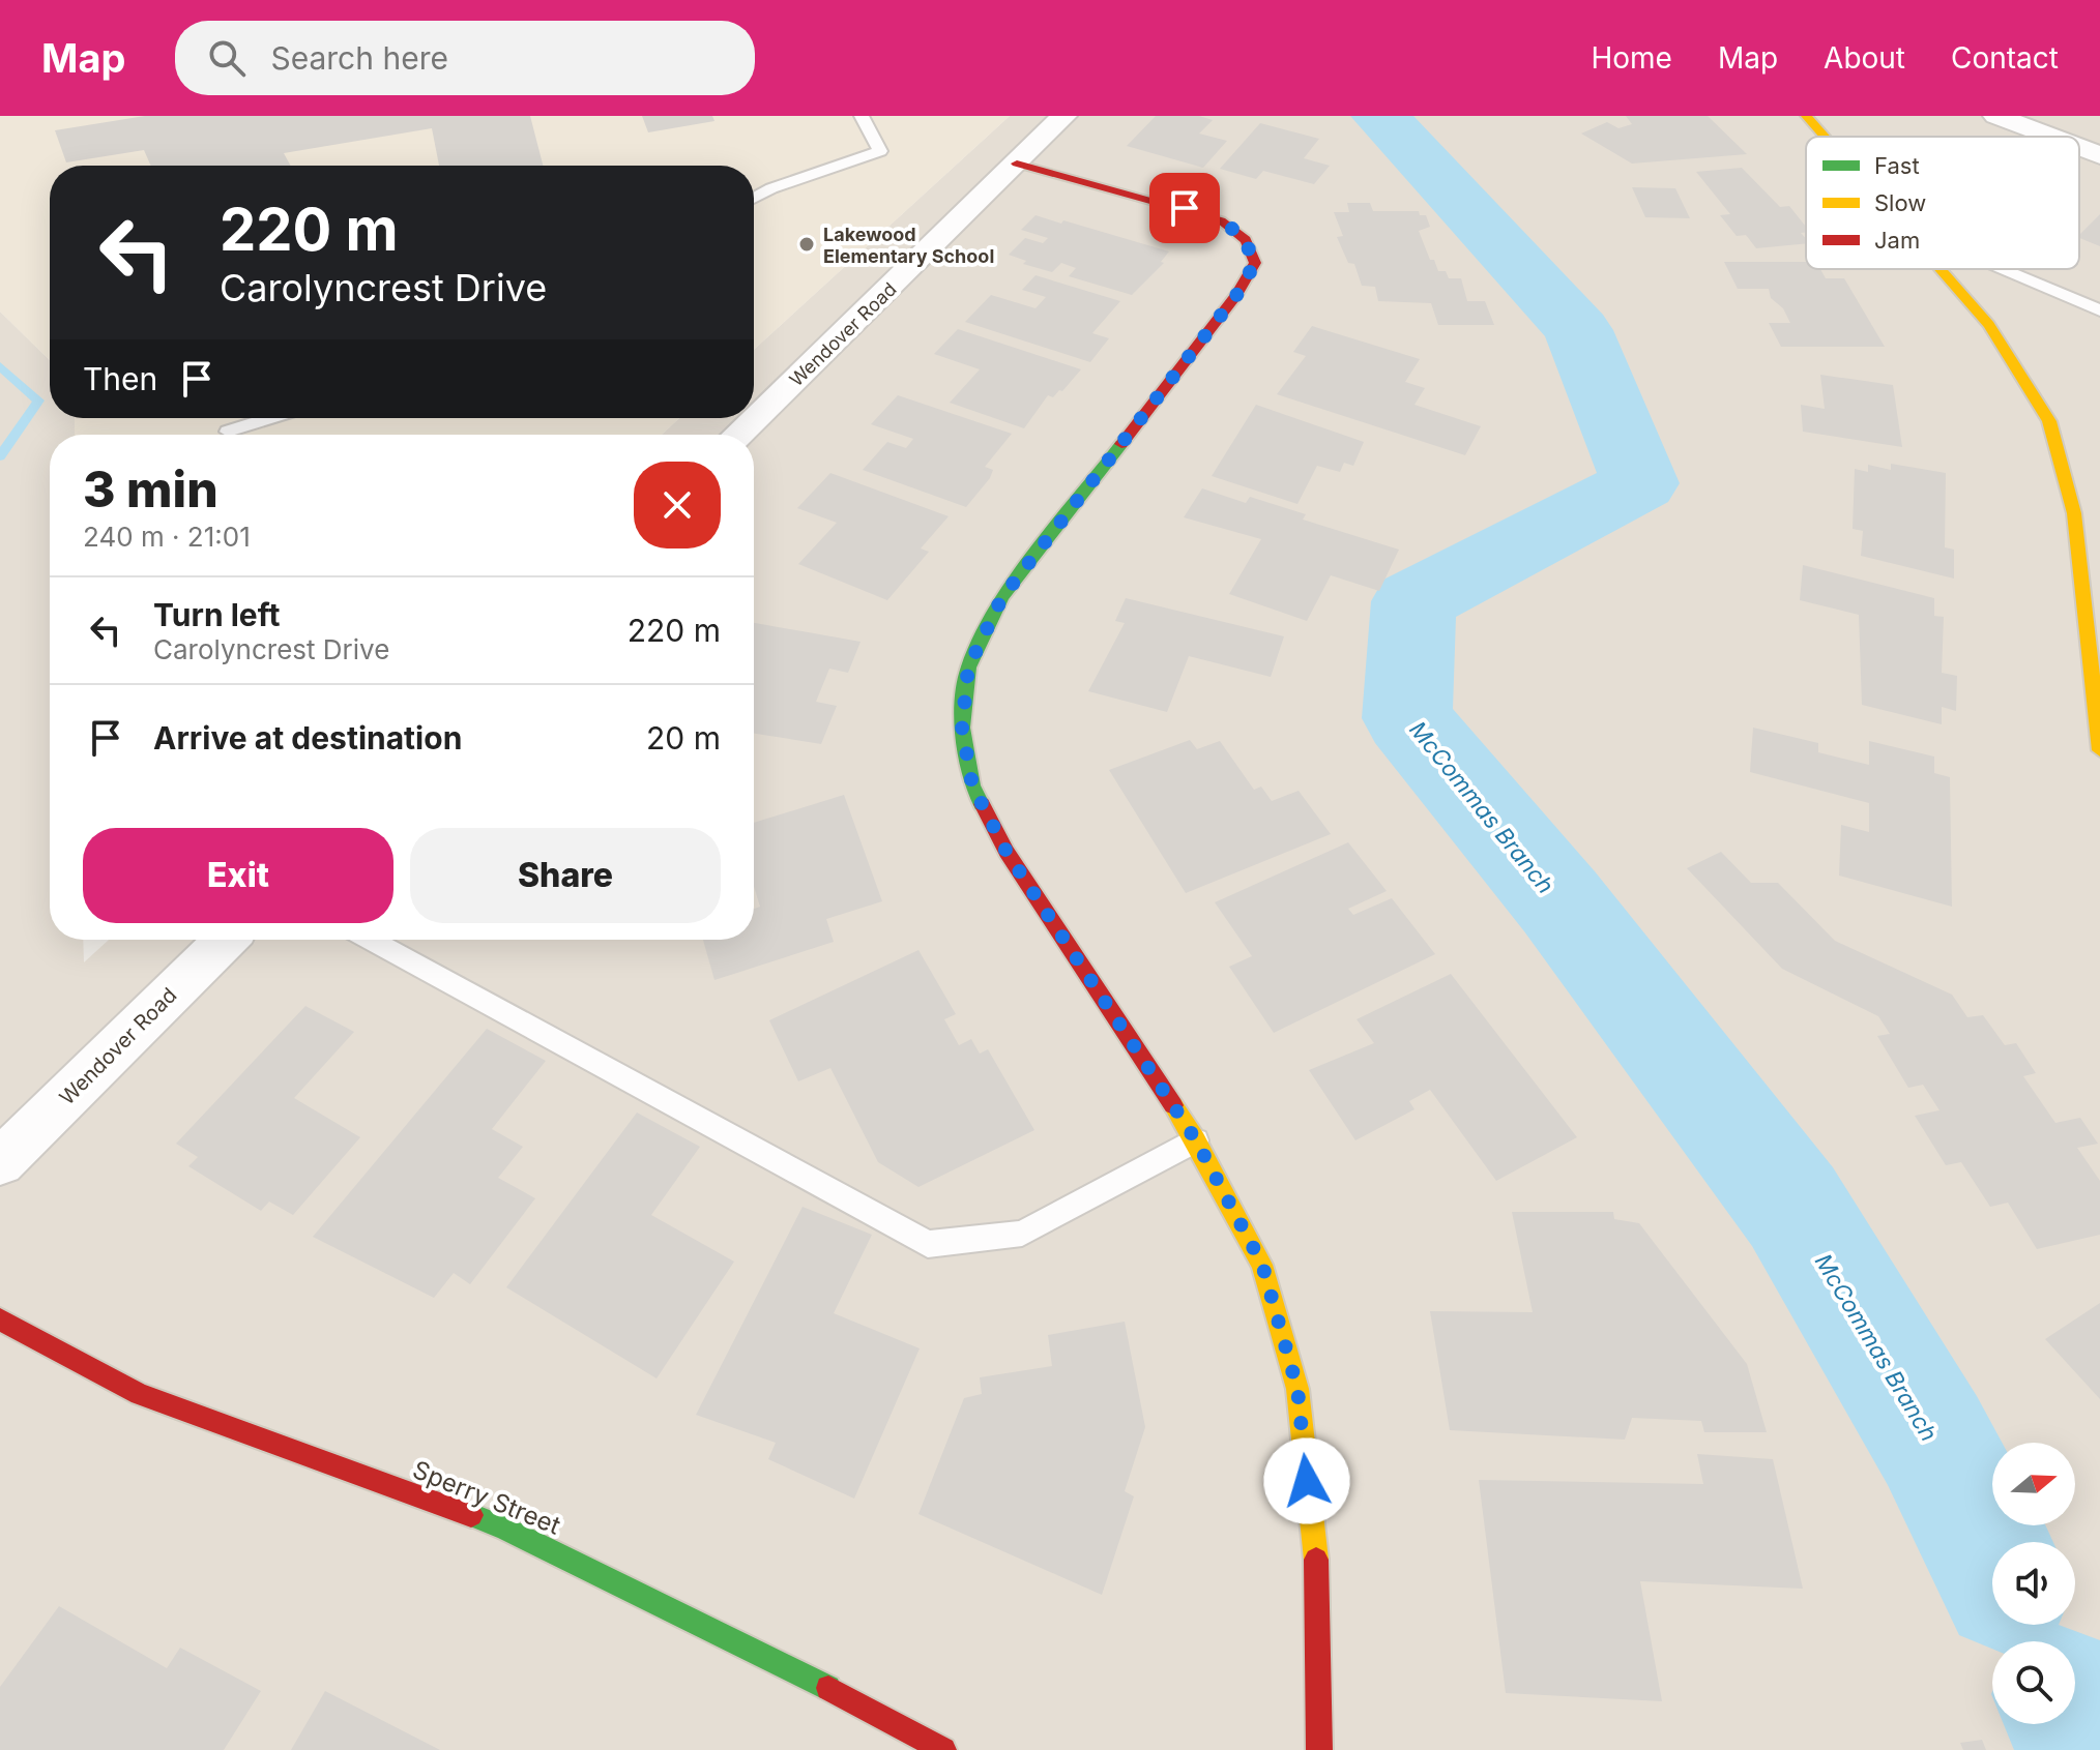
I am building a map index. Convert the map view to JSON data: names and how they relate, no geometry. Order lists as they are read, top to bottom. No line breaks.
{"streets":{"street":["Wendover Road","Sperry Street"]},"water":["McCommas Branch"],"places":["Lakewood Elementary School"],"legend":["Fast","Slow","Jam"],"north":"right","page":{"header":"Map","search":"Search here","nav":["Home","Map","About","Contact"],"turn":["220 m","Carolyncrest Drive"],"then":"Then","heading":["3 min","240 m · 21:01"],"list":[{"name":"Turn left","note":"Carolyncrest Drive","value":"220 m"},{"name":"Arrive at destination","value":"20 m"}],"buttons":["Exit","Share"]}}
